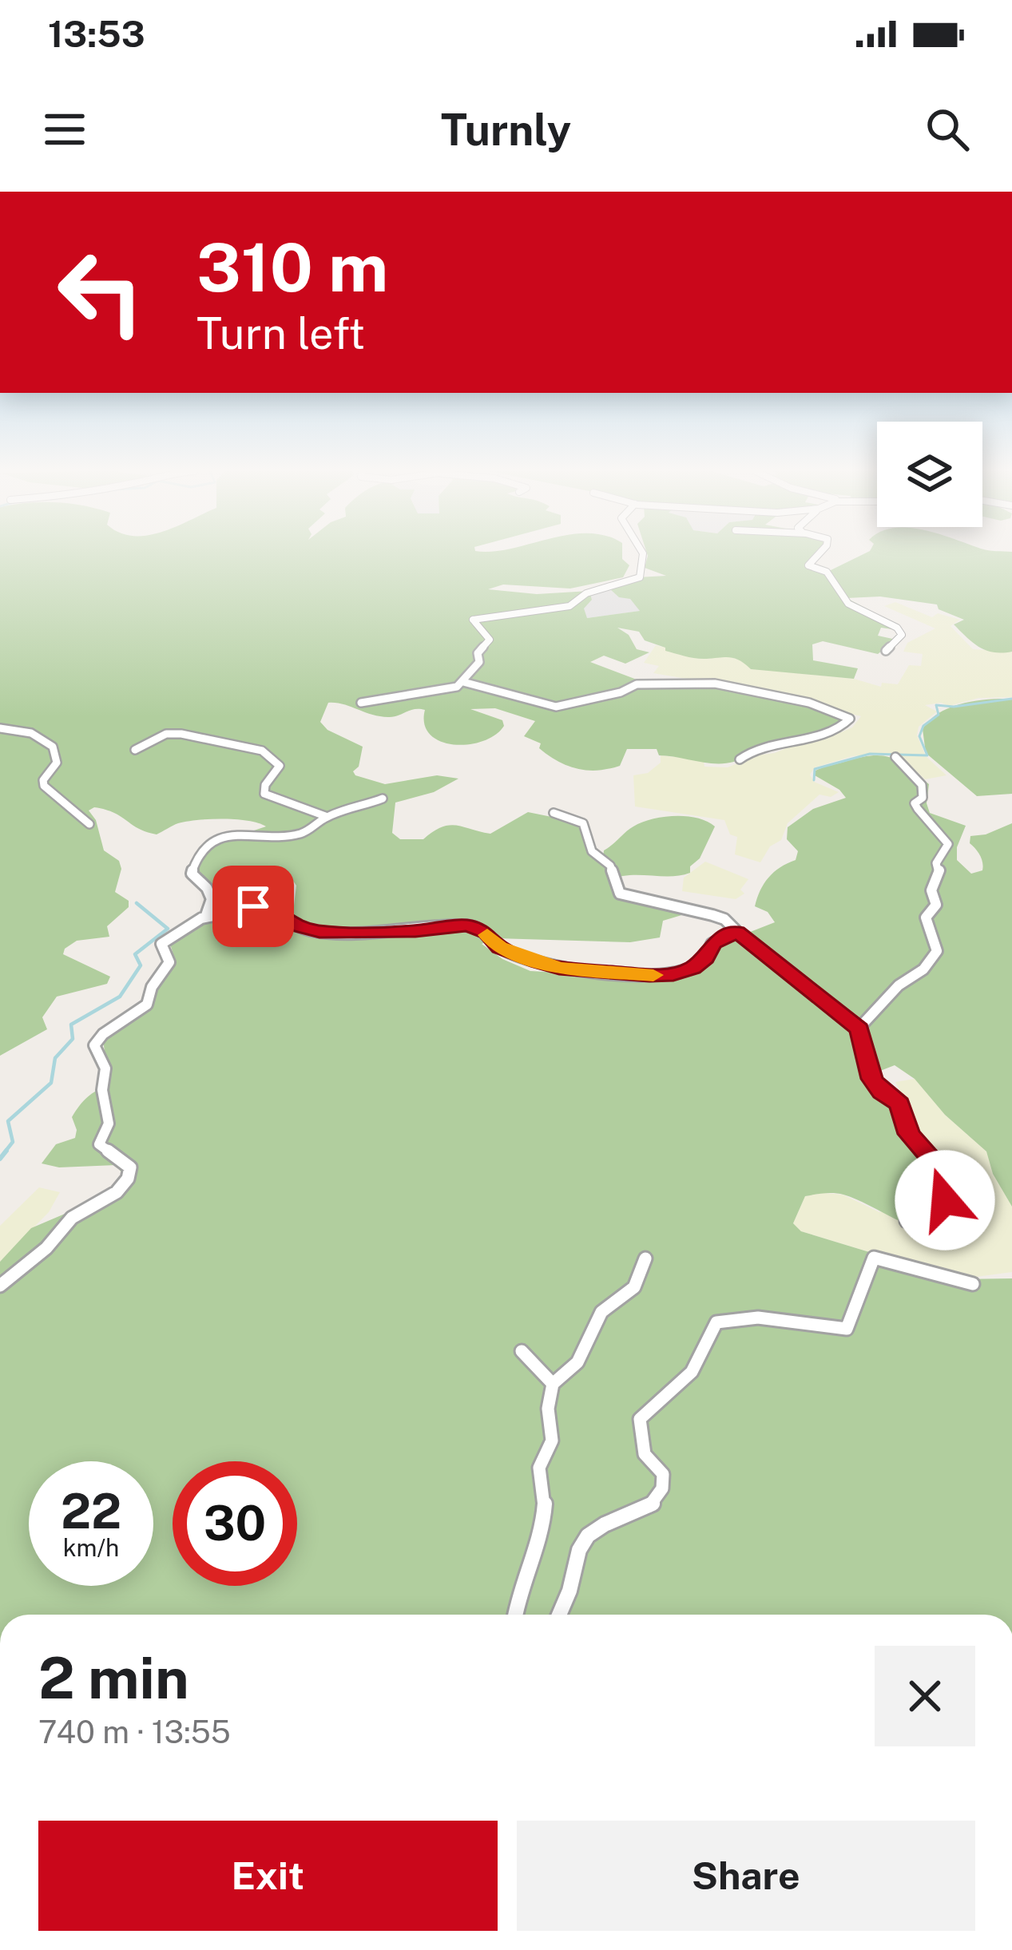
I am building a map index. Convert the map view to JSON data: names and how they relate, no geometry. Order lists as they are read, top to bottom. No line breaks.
{"page":{"status":"13:53","header":"Turnly","turn":["310 m","Turn left"],"speed":"22 km/h","limit":"30","heading":["2 min","740 m · 13:55"],"buttons":["Exit","Share"]}}
